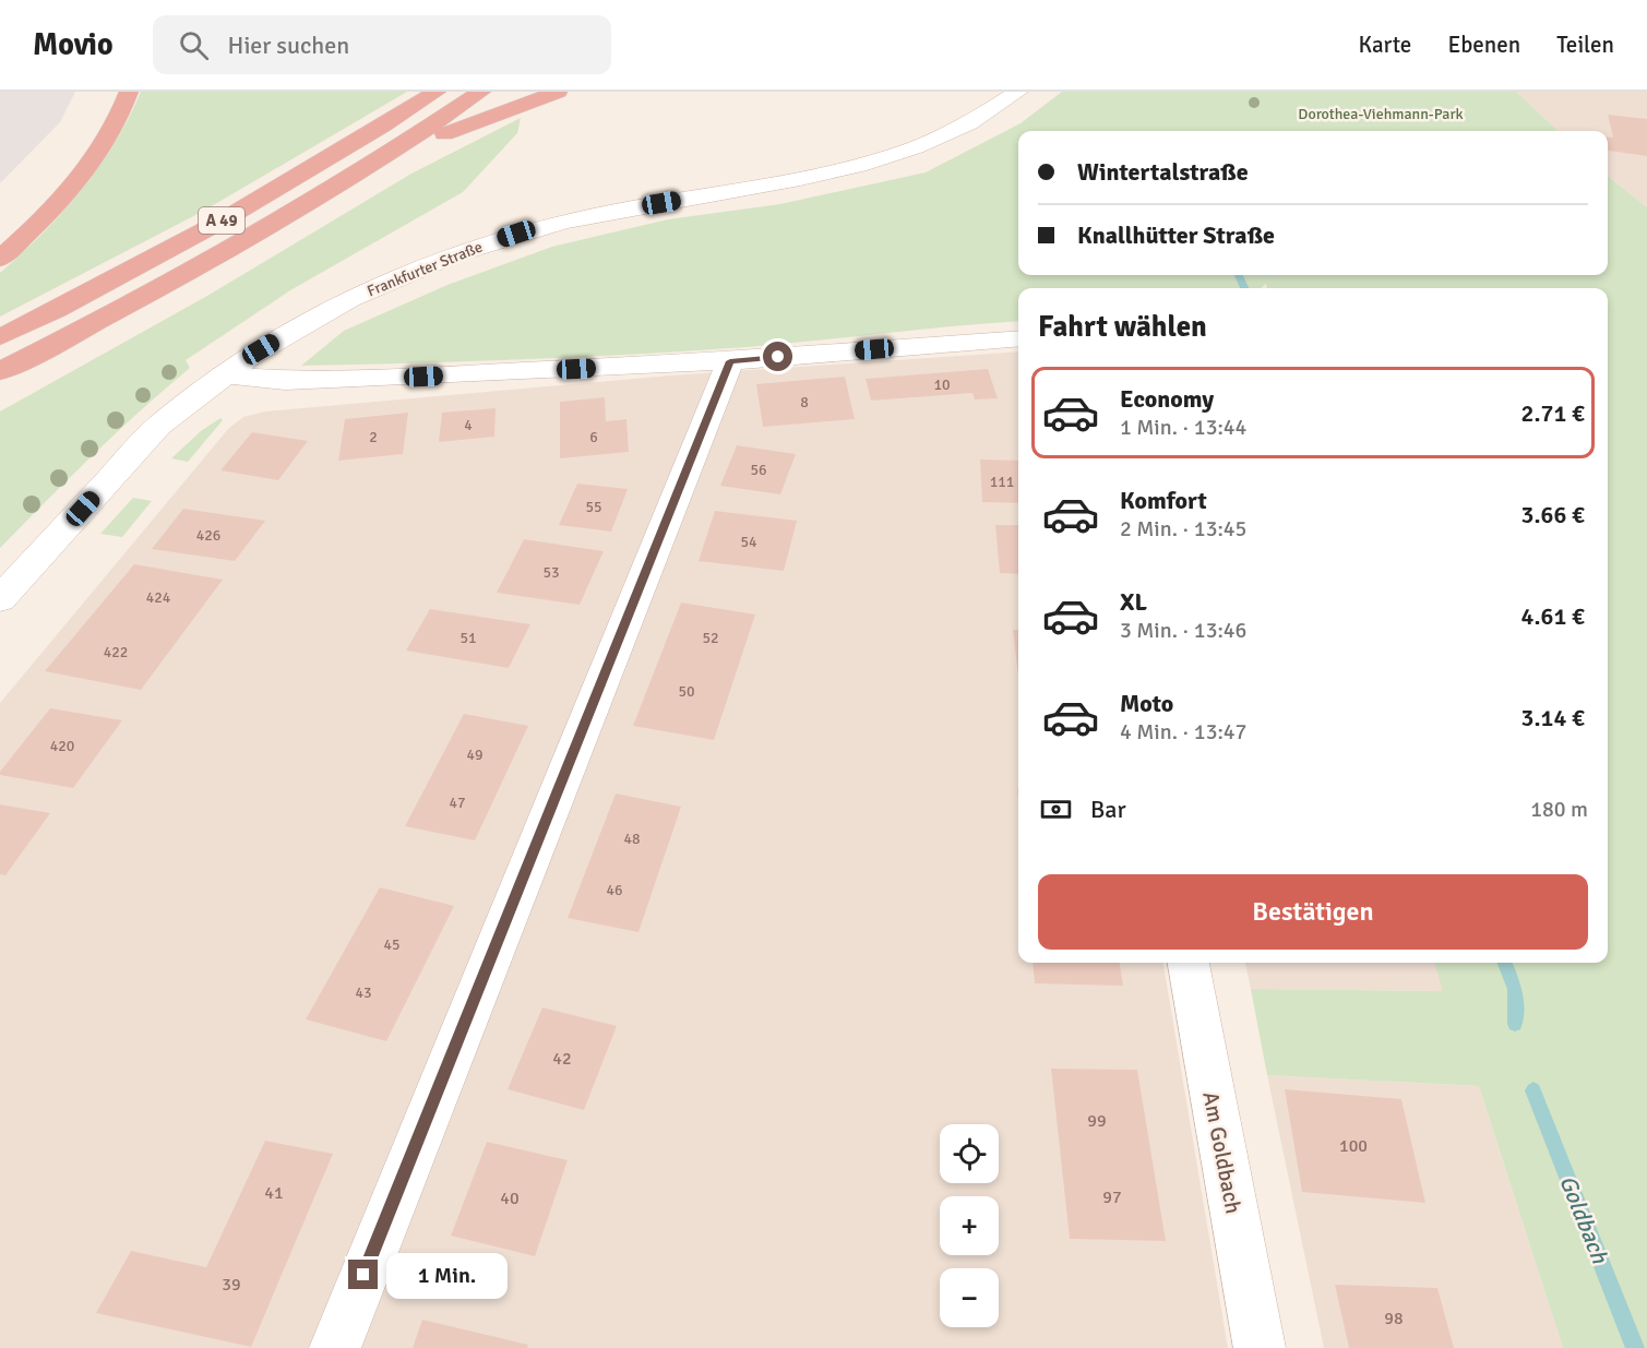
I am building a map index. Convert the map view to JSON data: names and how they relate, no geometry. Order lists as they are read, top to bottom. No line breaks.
{"streets":{"highway":["A 49"],"street":["Frankfurter Straße","Am Goldbach"]},"water":["Goldbach"],"parks":["Dorothea-Viehmann-Park"],"house_numbers":["10","8","4","2","6","56","111","55","426","54","53","424","51","52","422","50","420","49","47","48","46","45","43","42","99","100","41","97","40","39","98"],"page":{"header":"Movio","search":"Hier suchen","nav":["Karte","Ebenen","Teilen"],"banner":["Wintertalstraße","Knallhütter Straße"],"heading":"Fahrt wählen","list":[{"name":"Economy","note":"1 Min. · 13:44","value":"2.71 €"},{"name":"Komfort","note":"2 Min. · 13:45","value":"3.66 €"},{"name":"XL","note":"3 Min. · 13:46","value":"4.61 €"},{"name":"Moto","note":"4 Min. · 13:47","value":"3.14 €"}],"pay":["Bar","180 m"],"buttons":"Bestätigen","map_buttons":["+","−"],"bubble":"1 Min."}}
